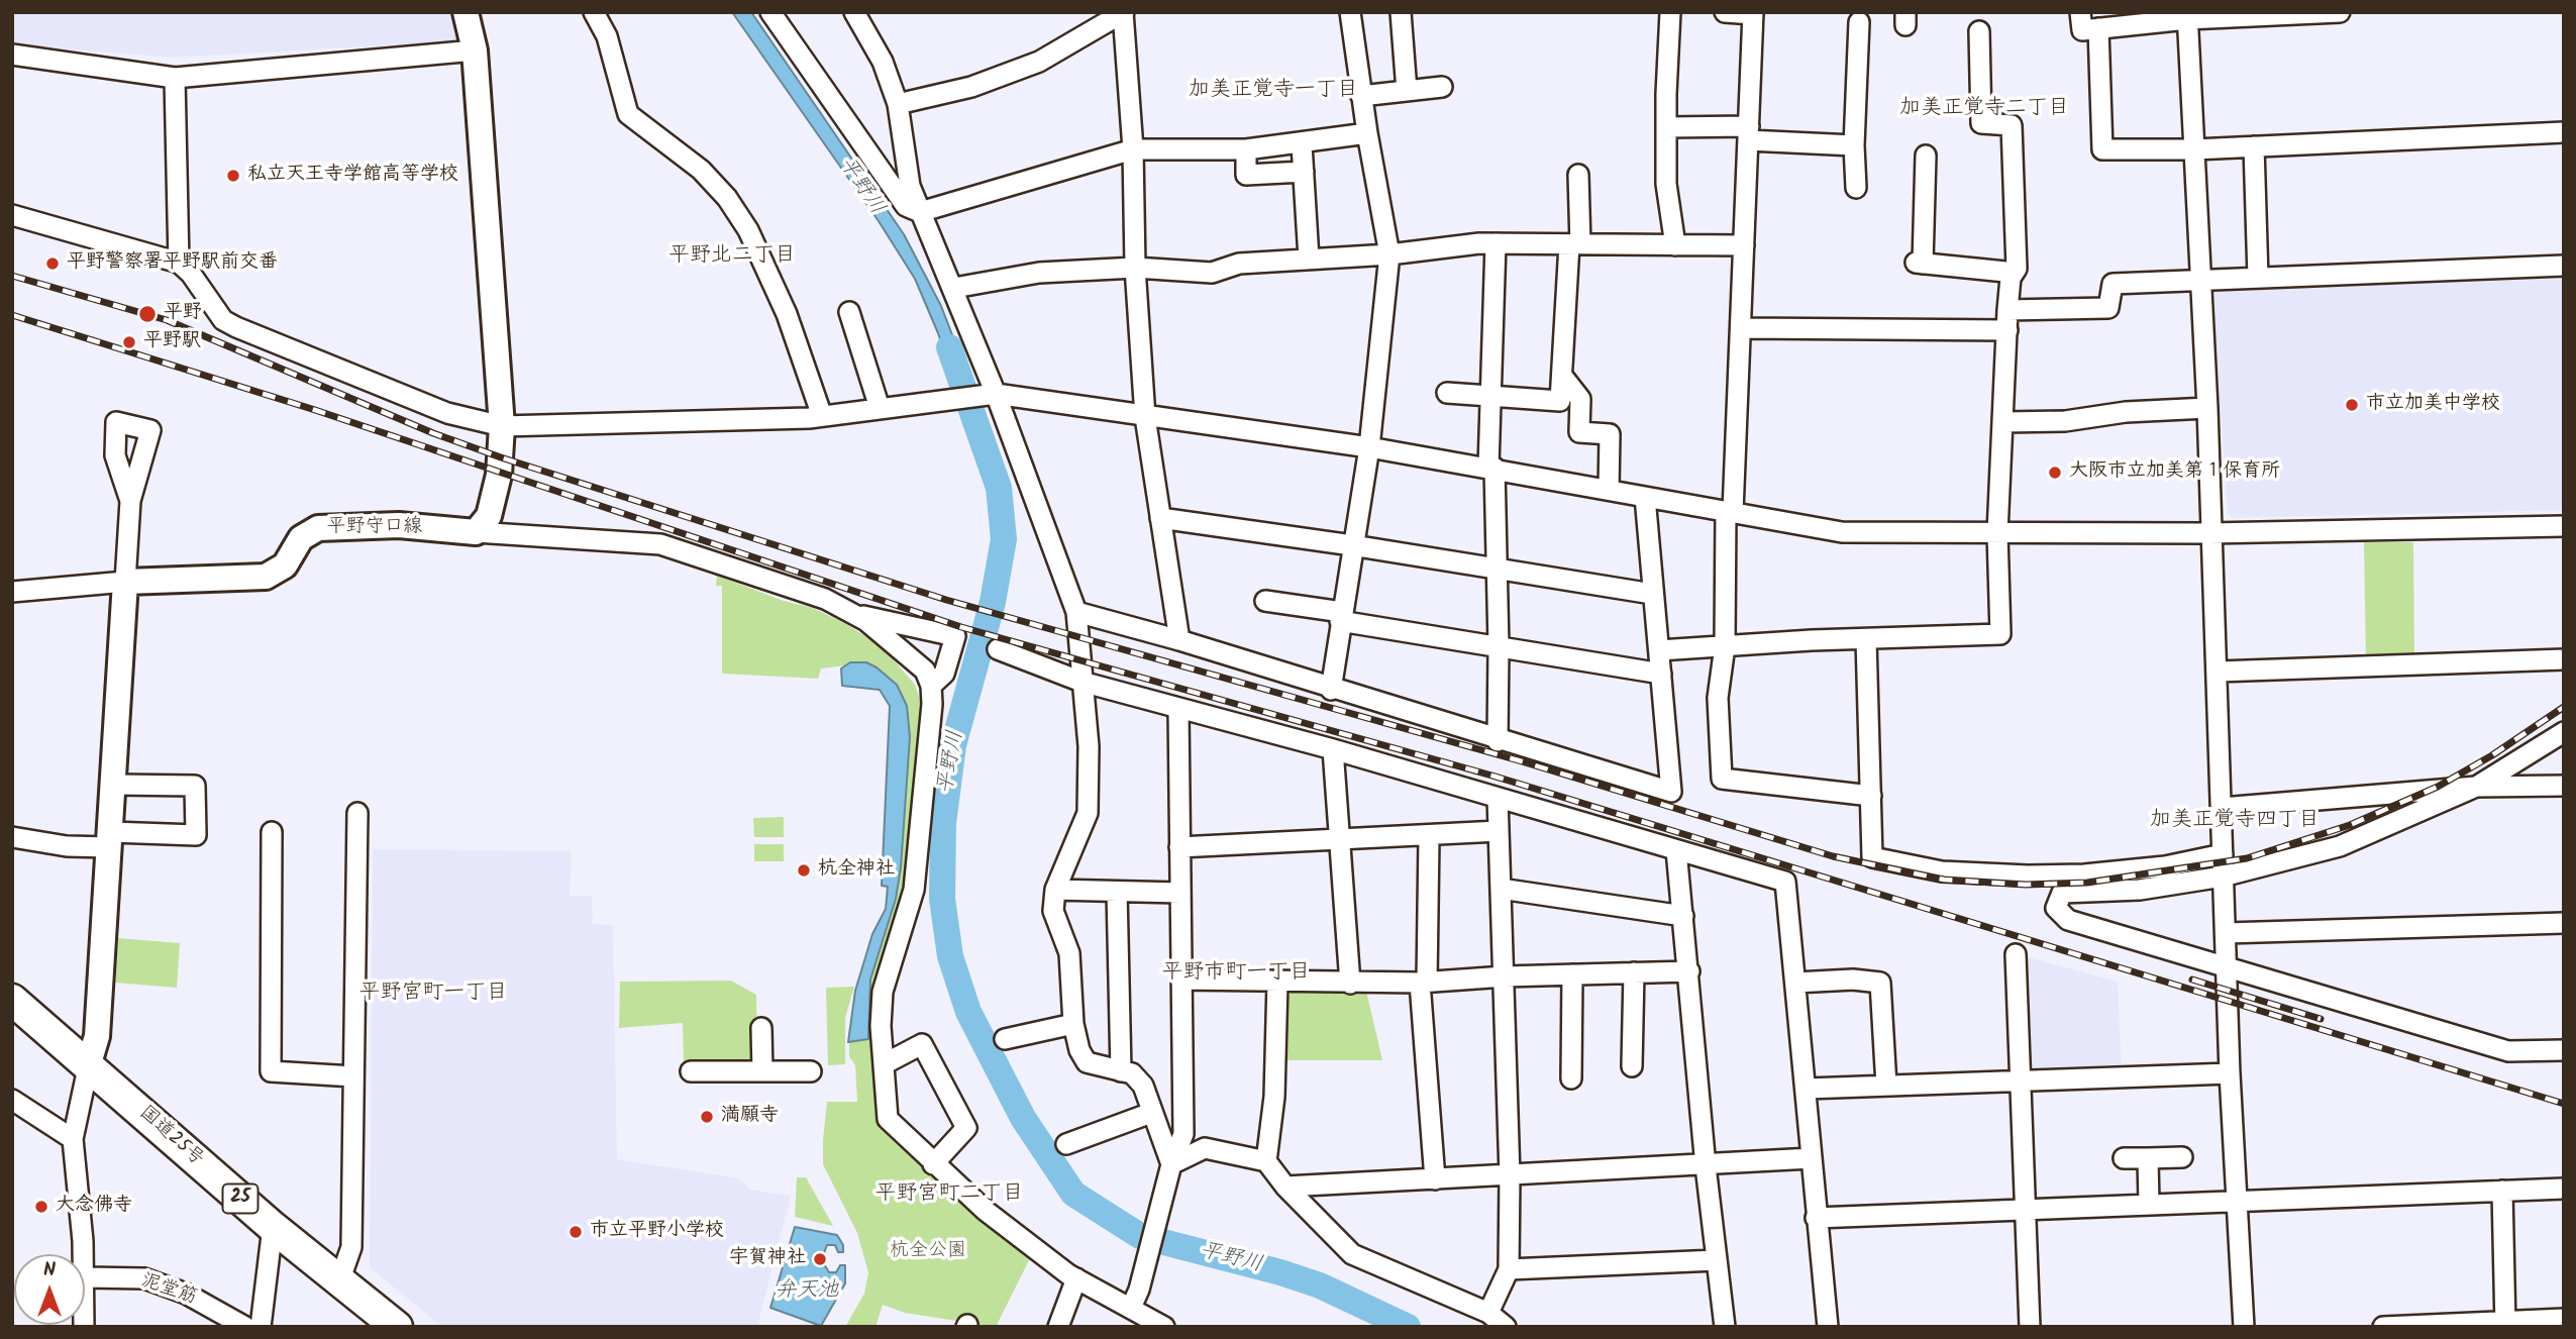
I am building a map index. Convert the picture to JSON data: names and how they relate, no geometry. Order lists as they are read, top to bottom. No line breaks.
{"streets":{"highway":["国道25号","25"],"main road":["平野守口線"],"street":["泥堂筋"]},"districts":["加美正覚寺一丁目","加美正覚寺二丁目","平野北二丁目","加美正覚寺四丁目","平野市町一丁目","平野宮町一丁目","平野宮町二丁目"],"water":["平野川","弁天池"],"parks":["杭全公園"],"places":["私立天王寺学館高等学校","平野警察署平野駅前交番","平野","平野駅","市立加美中学校","大阪市立加美第１保育所","杭全神社","満願寺","大念佛寺","市立平野小学校","宇賀神社"],"north":"top"}
